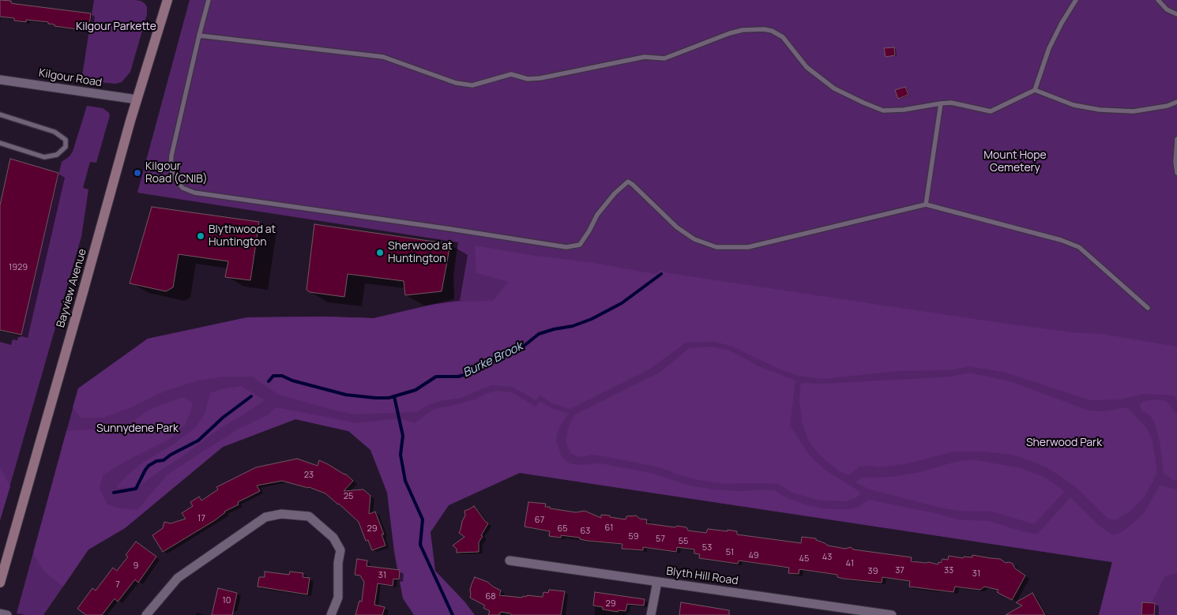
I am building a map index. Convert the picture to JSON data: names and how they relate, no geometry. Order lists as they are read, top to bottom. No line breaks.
{"streets":{"main road":["Bayview Avenue"],"street":["Kilgour Road","Blyth Hill Road"]},"crossings":[["Kilgour Road","Bayview Avenue"]],"water":["Burke Brook"],"parks":["Kilgour Parkette","Mount Hope Cemetery","Sunnydene Park","Sherwood Park"],"places":["Kilgour Road (CNIB)","Blythwood at Huntington","Sherwood at Huntington"],"house_numbers":["1929","23","25","17","67","61","29","65","63","59","57","55","53","51","49","43","45","41","9","37","33","39","31","31","7","68","10","29"]}
